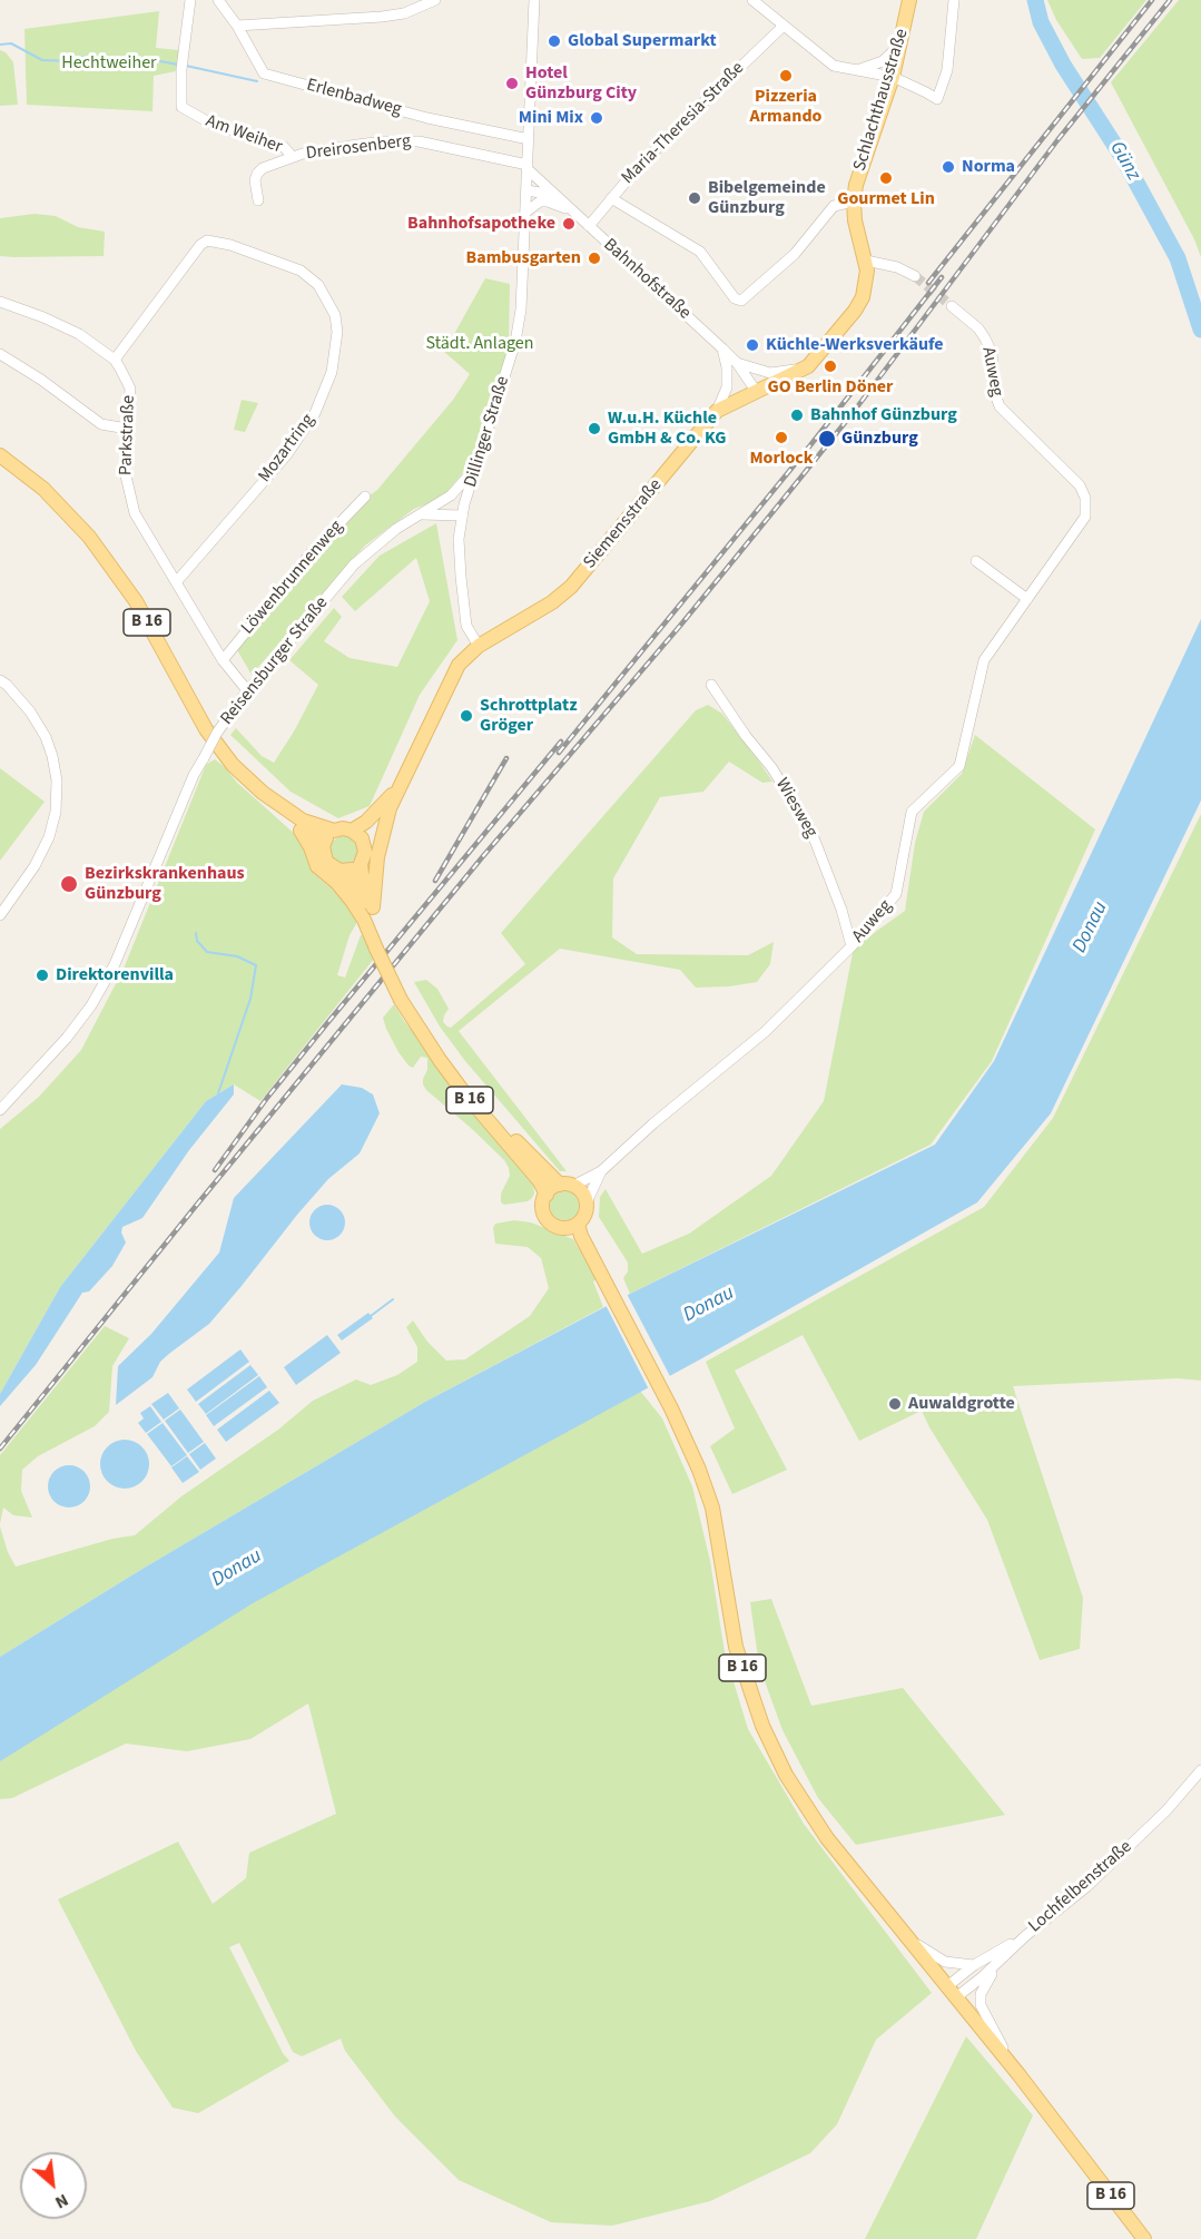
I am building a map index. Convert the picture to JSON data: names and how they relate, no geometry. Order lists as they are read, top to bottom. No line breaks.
{"streets":{"main road":["Schlachthausstraße","Siemensstraße","B 16"],"street":["Erlenbadweg","Maria-Theresia-Straße","Am Weiher","Dreirosenberg","Bahnhofstraße","Auweg","Dillinger Straße","Parkstraße","Mozartring","Löwenbrunnenweg","Reisensburger Straße","Wiesweg","Lochfelbenstraße"]},"crossings":[["Erlenbadweg","Dillinger Straße"],["Maria-Theresia-Straße","Bahnhofstraße"],["Am Weiher","Dreirosenberg"],["Dreirosenberg","Bahnhofstraße"],["Dreirosenberg","Dillinger Straße"],["Bahnhofstraße","Dillinger Straße"],["Bahnhofstraße","Siemensstraße"],["Auweg","B 16"],["Auweg","Wiesweg"],["Dillinger Straße","Siemensstraße"],["Dillinger Straße","Reisensburger Straße"],["Parkstraße","Mozartring"],["Parkstraße","Löwenbrunnenweg"],["Parkstraße","Reisensburger Straße"],["B 16","Lochfelbenstraße"]],"water":["Günz","Donau"],"parks":["Hechtweiher","Städt. Anlagen"],"places":["Global Supermarkt","Pizzeria Armando","Hotel Günzburg City","Mini Mix","Norma","Gourmet Lin","Bibelgemeinde Günzburg","Bahnhofsapotheke","Bambusgarten","Küchle-Werksverkäufe","GO Berlin Döner","Bahnhof Günzburg","W.u.H. Küchle GmbH & Co. KG","Morlock","Günzburg","Schrottplatz Gröger","Bezirkskrankenhaus Günzburg","Direktorenvilla","Auwaldgrotte"],"north":"bottom right"}
